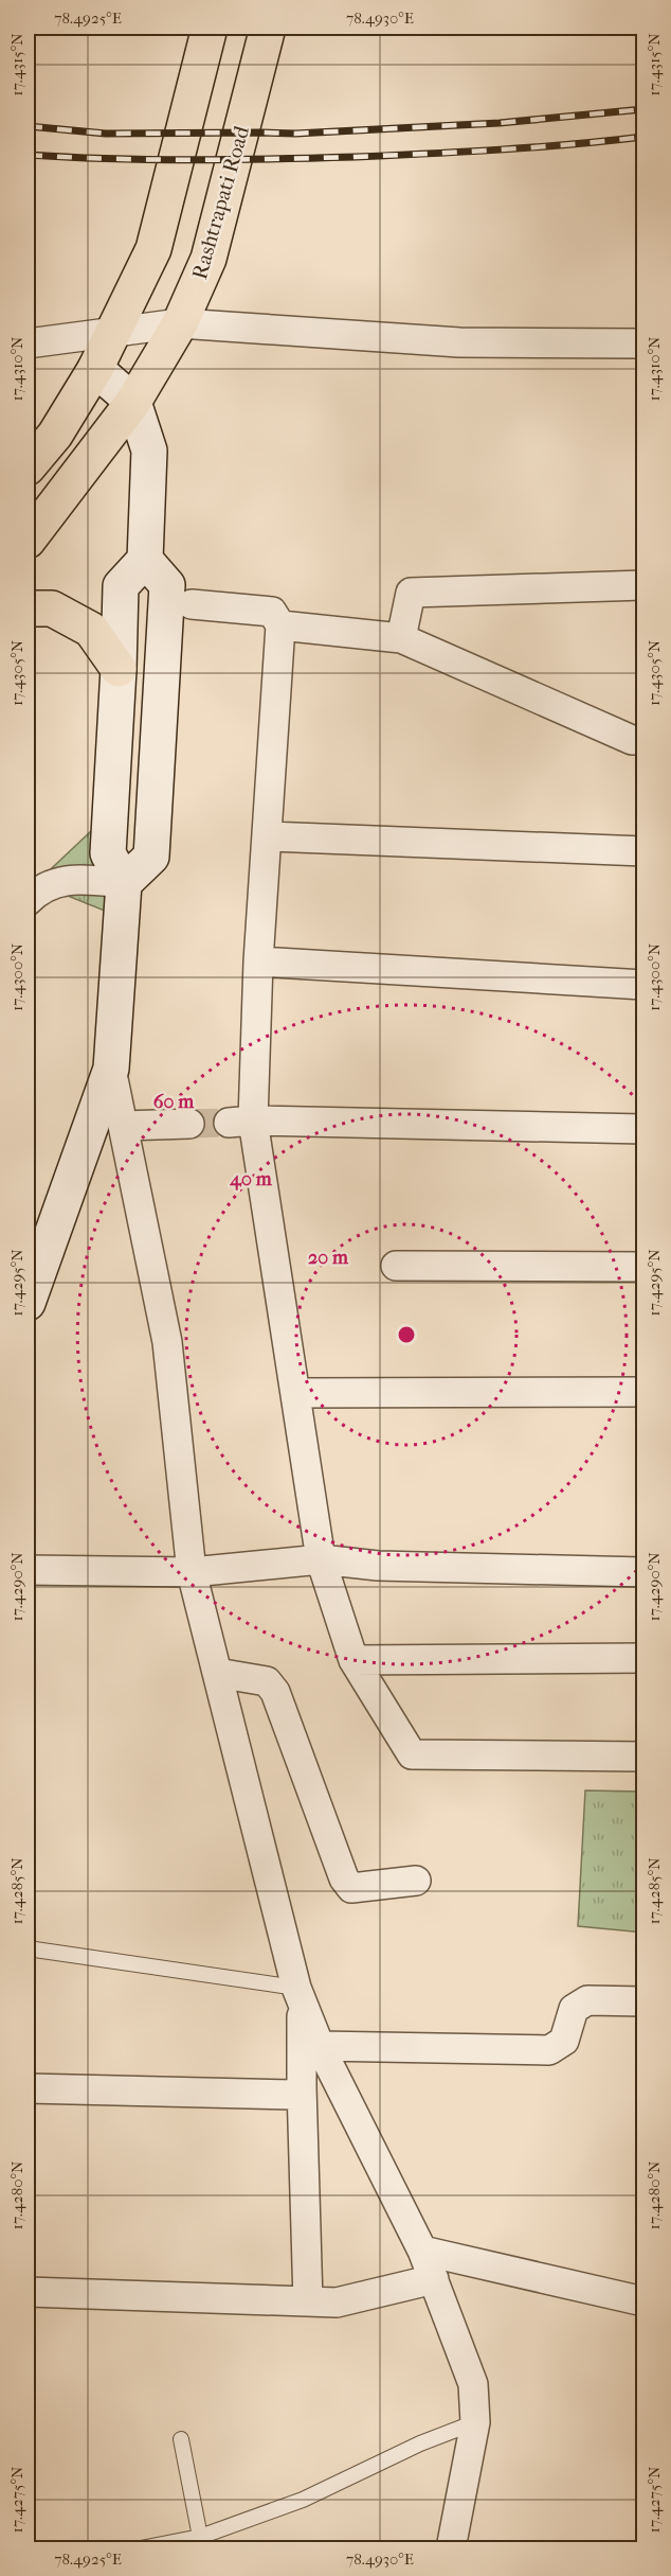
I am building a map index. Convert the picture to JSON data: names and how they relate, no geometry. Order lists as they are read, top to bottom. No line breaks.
{"streets":{"main road":["Rashtrapati Road"]},"coordinates":["78.4925°E","78.4930°E","17.4315°N","17.4310°N","17.4305°N","17.4300°N","17.4295°N","17.4290°N","17.4285°N","17.4280°N","17.4275°N"],"rings":["60 m","40 m","20 m"]}
